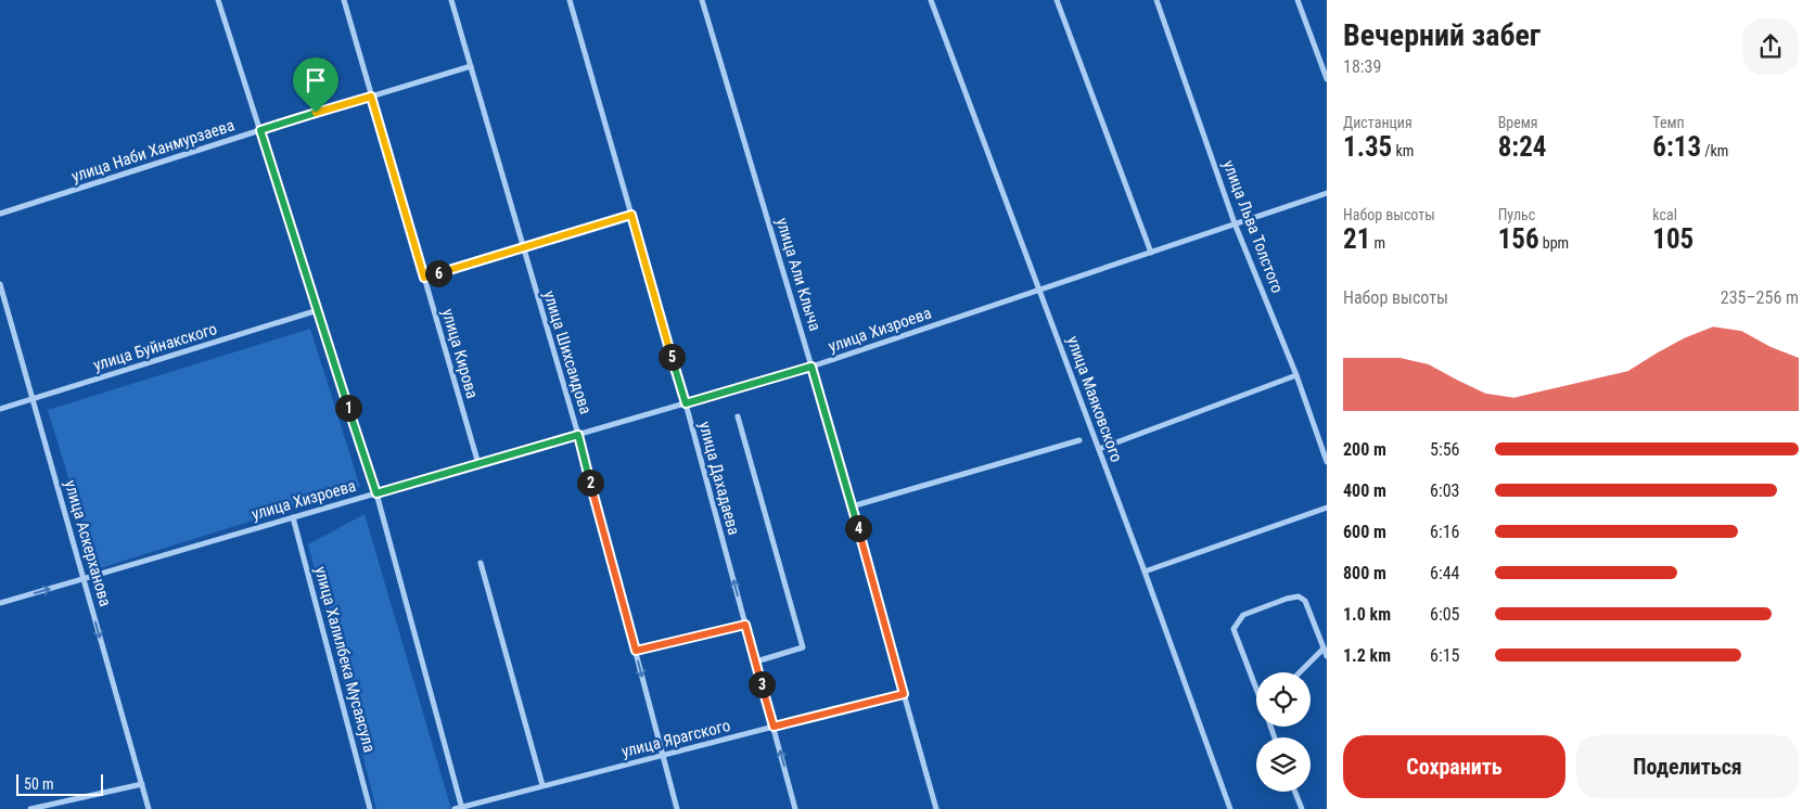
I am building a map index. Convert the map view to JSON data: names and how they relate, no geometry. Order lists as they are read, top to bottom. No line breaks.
{"streets":{"street":["улица Наби Ханмурзаева","улица Льва Толстого","улица Али Клыча","улица Хизроева","улица Буйнакского","улица Шихсаидова","улица Кирова","улица Маяковского","улица Дахадаева","улица Аскерханова","улица Халилбека Мусаясула","улица Ярагского"]},"crossings":[["улица Наби Ханмурзаева","улица Шихсаидова"],["улица Наби Ханмурзаева","улица Кирова"],["улица Льва Толстого","улица Хизроева"],["улица Али Клыча","улица Хизроева"],["улица Али Клыча","улица Ярагского"],["улица Хизроева","улица Шихсаидова"],["улица Хизроева","улица Кирова"],["улица Хизроева","улица Маяковского"],["улица Хизроева","улица Дахадаева"],["улица Хизроева","улица Аскерханова"],["улица Хизроева","улица Халилбека Мусаясула"],["улица Буйнакского","улица Аскерханова"],["улица Шихсаидова","улица Ярагского"],["улица Дахадаева","улица Ярагского"]],"one_way":["улица Дахадаева","улица Аскерханова"],"scale_bar":"50 m","page":{"heading":["Вечерний забег","18:39"],"stats":[["Дистанция","1.35 km"],["Время","8:24"],["Темп","6:13 /km"],["Набор высоты","21 m"],["Пульс","156 bpm"],["kcal","105"]],"pins":["6","5","1","2","4","3"],"chart":["Набор высоты","235–256 m"],"list":[{"name":"200 m","note":"5:56"},{"name":"400 m","note":"6:03"},{"name":"600 m","note":"6:16"},{"name":"800 m","note":"6:44"},{"name":"1.0 km","note":"6:05"},{"name":"1.2 km","note":"6:15"}],"buttons":["Сохранить","Поделиться"],"scale":"50 m"}}
